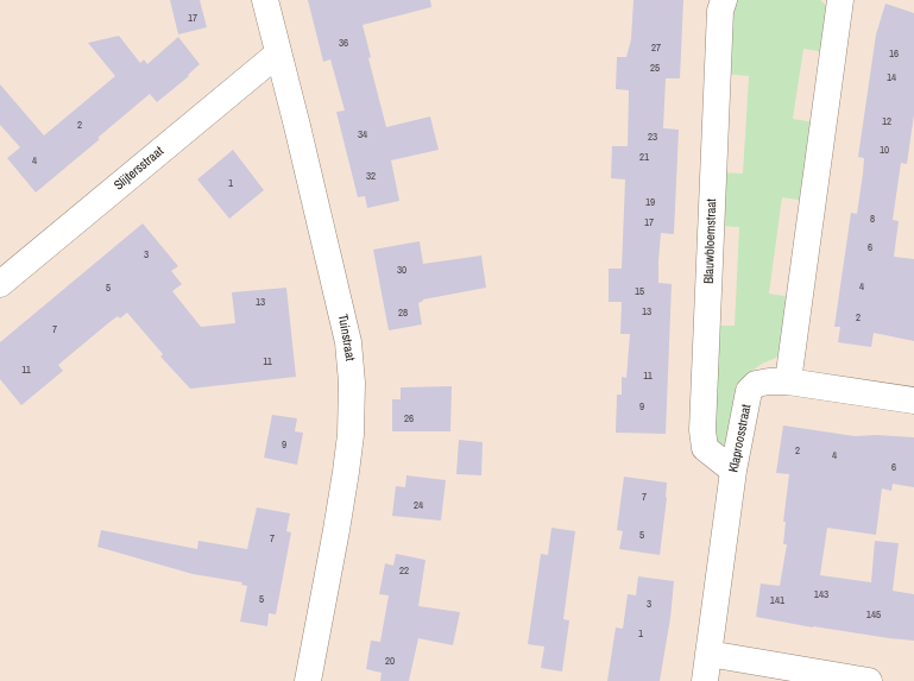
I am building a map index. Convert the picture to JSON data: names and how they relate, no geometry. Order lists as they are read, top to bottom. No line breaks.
{"streets":{"street":["Slijtersstraat","Blauwbloemstraat","Tuinstraat","Klaproosstraat"]},"crossings":[["Slijtersstraat","Tuinstraat"],["Blauwbloemstraat","Klaproosstraat"]],"house_numbers":["17","36","27","16","25","14","12","2","34","23","10","21","4","32","1","19","8","17","6","3","30","4","5","15","13","13","28","2","7","11","11","11","9","26","9","2","4","6","7","24","5","7","22","143","5","141","3","145","1","20"]}
